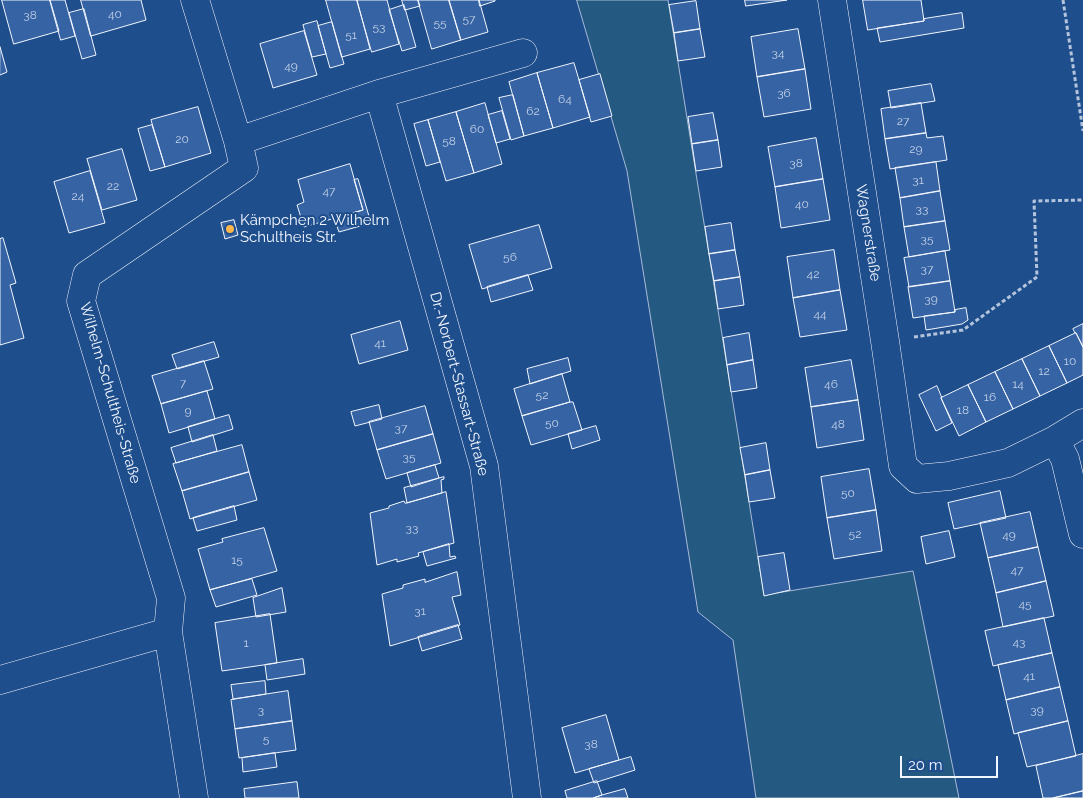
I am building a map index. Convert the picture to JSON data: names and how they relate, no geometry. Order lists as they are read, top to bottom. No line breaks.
{"streets":{"street":["Wagnerstraße","Dr.-Norbert-Stassart-Straße","Wilhelm-Schultheis-Straße"]},"places":["Kämpchen 2 Wilhelm Schultheis Str."],"house_numbers":["40","38","57","55","53","51","34","49","36","64","62","27","60","20","58","29","38","31","22","47","24","40","33","35","56","37","42","39","44","41","10","12","7","46","14","52","16","18","9","50","48","37","35","50","33","52","49","15","47","45","31","43","1","41","3","39","5","38"],"scale_bar":"20 m"}
